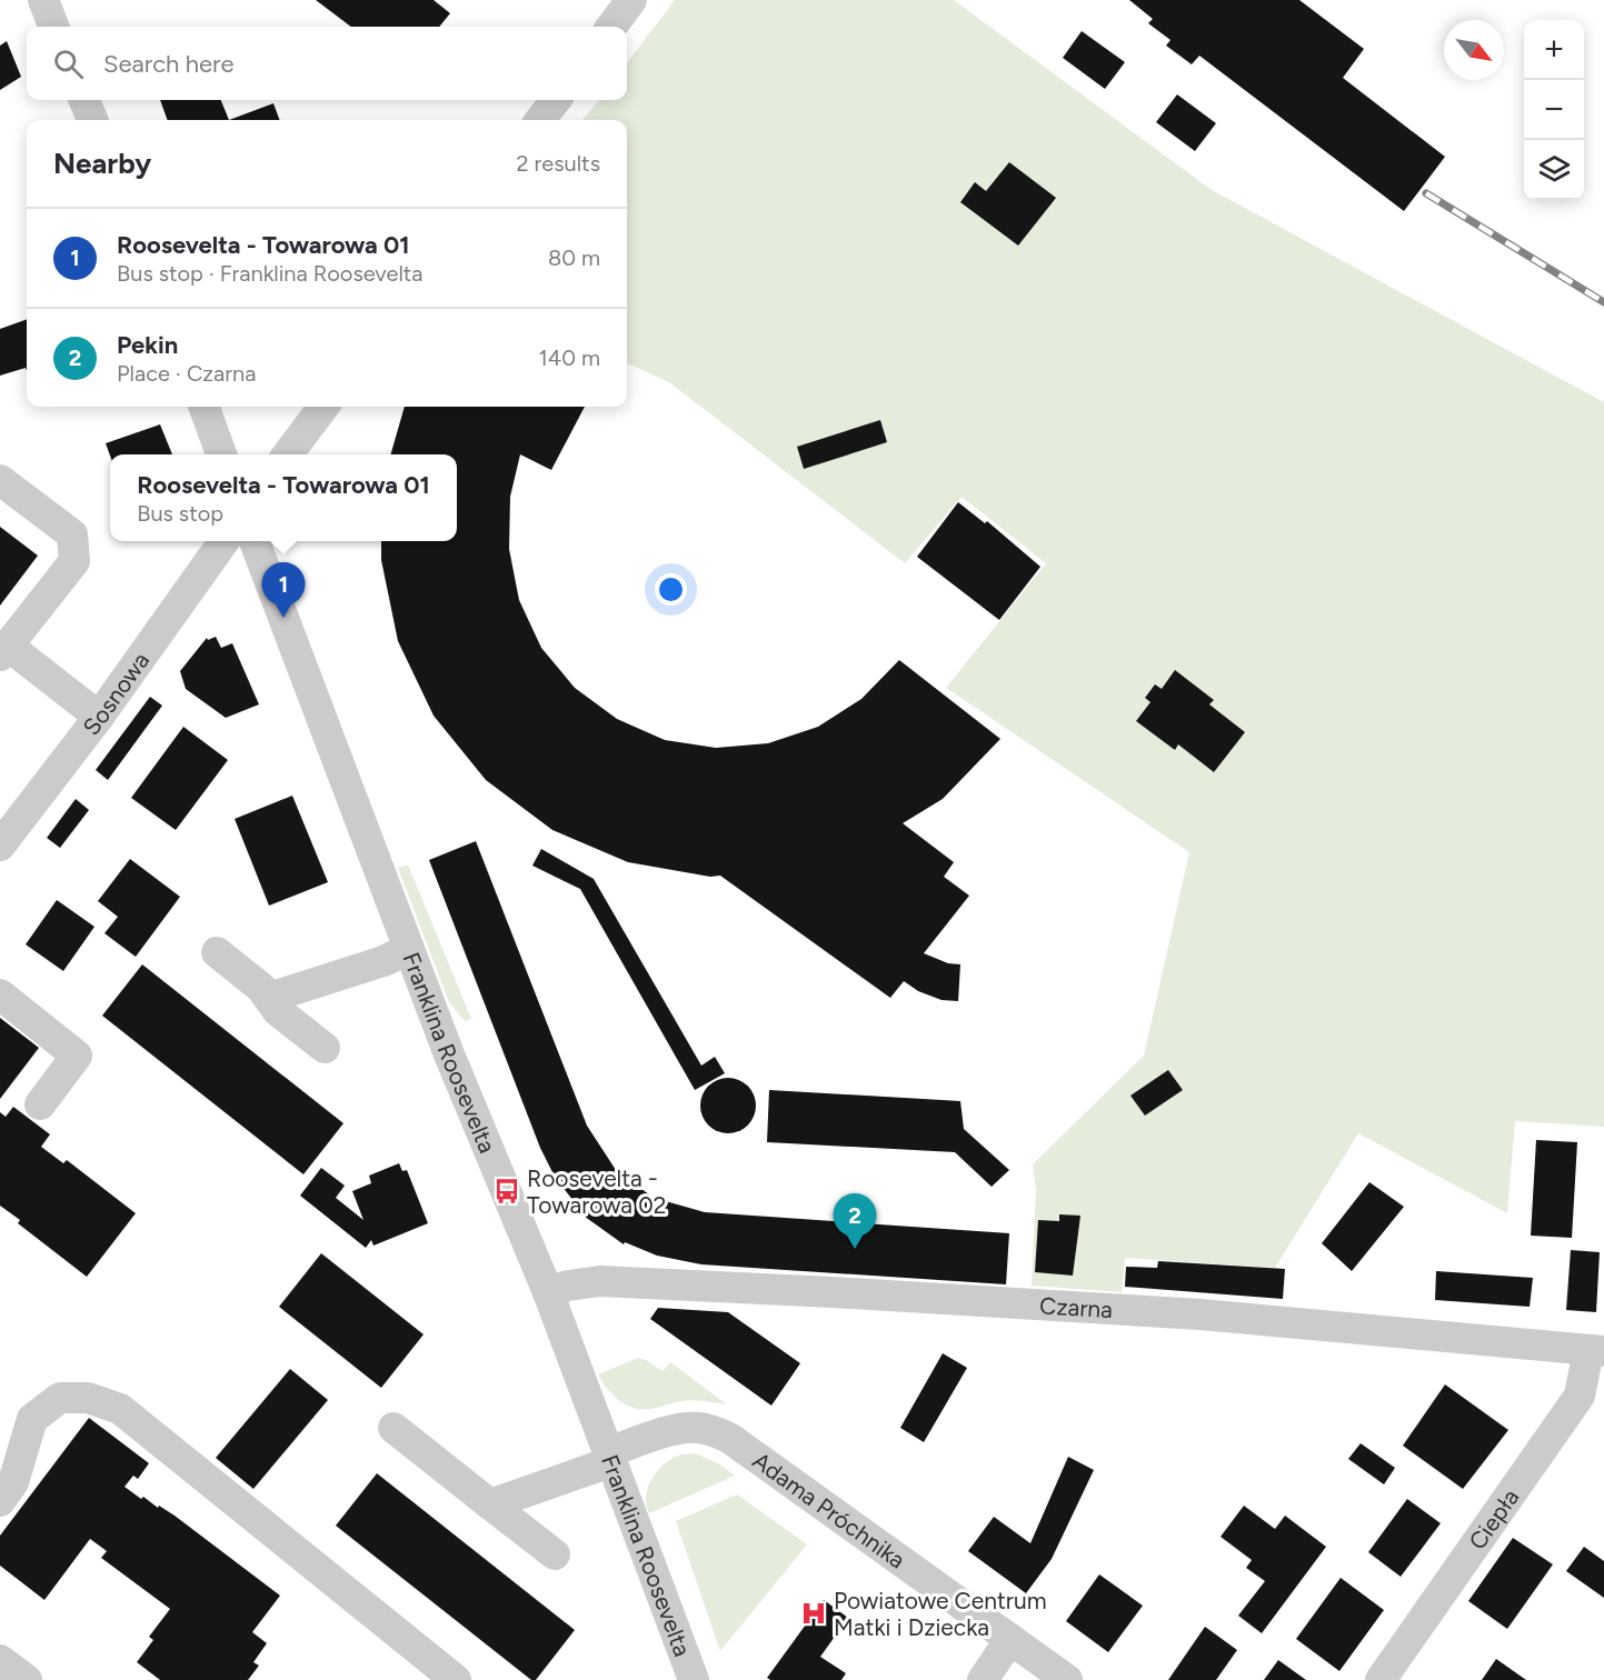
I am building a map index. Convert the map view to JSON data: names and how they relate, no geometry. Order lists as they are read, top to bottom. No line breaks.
{"streets":{"street":["Sosnowa","Franklina Roosevelta","Czarna","Adama Próchnika","Ciepła"]},"crossings":[["Franklina Roosevelta","Czarna"],["Franklina Roosevelta","Adama Próchnika"],["Czarna","Ciepła"]],"places":{"bus stop":["Roosevelta - Towarowa 02"],"hospital":["Powiatowe Centrum Matki i Dziecka"]},"north":"bottom right","page":{"map_buttons":["+","−"],"search":"Search here","heading":["Nearby","2 results"],"list":[{"mark":"1","name":"Roosevelta - Towarowa 01","note":"Bus stop · Franklina Roosevelta","value":"80 m"},{"mark":"2","name":"Pekin","note":"Place · Czarna","value":"140 m"}],"popup":["Roosevelta - Towarowa 01","Bus stop"],"pins":["1","2"]}}
